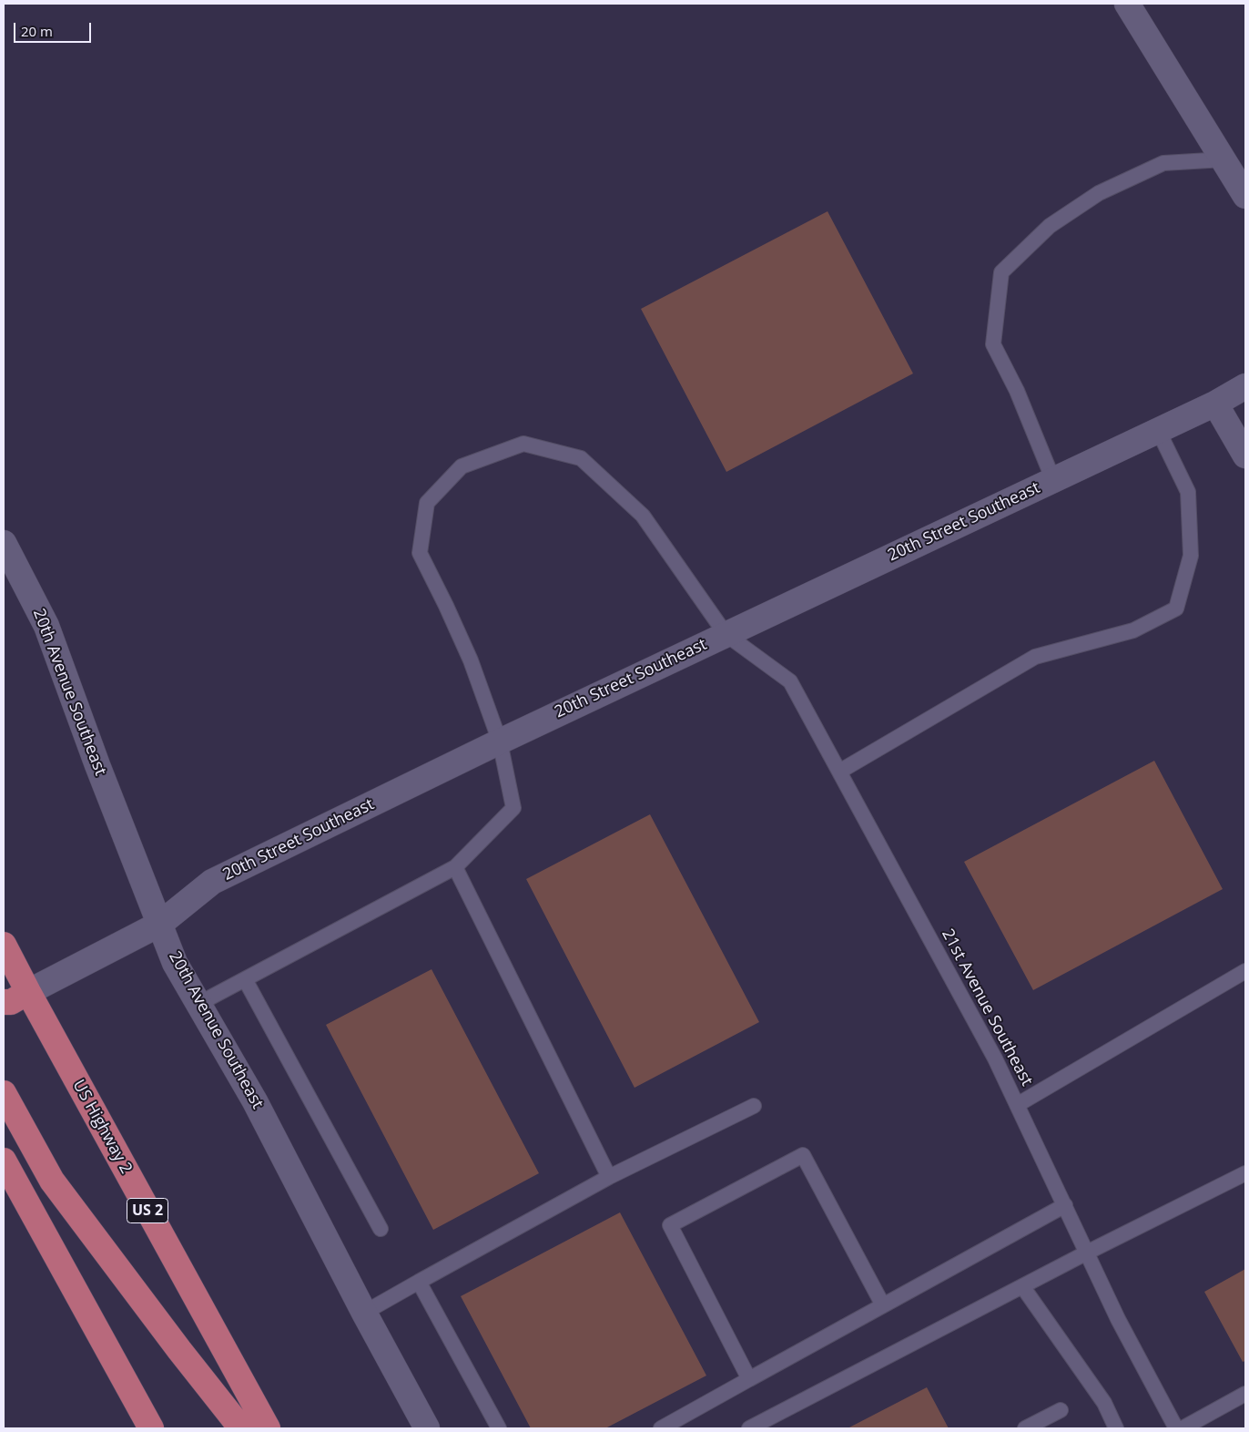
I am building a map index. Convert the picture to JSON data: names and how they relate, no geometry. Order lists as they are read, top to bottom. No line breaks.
{"streets":{"highway":["US Highway 2","US 2"],"street":["20th Street Southeast","20th Avenue Southeast"],"lane":["21st Avenue Southeast"]},"crossings":[["20th Street Southeast","20th Avenue Southeast"],["20th Street Southeast","21st Avenue Southeast"],["20th Street Southeast","US Highway 2"]],"scale_bar":"20 m"}
